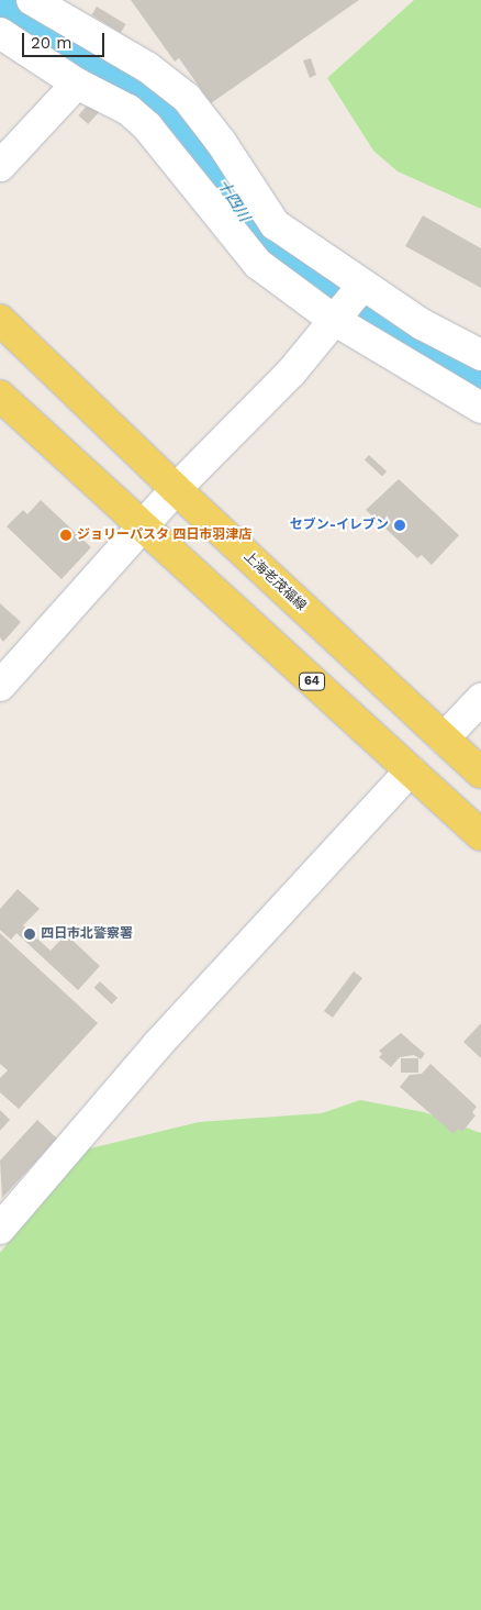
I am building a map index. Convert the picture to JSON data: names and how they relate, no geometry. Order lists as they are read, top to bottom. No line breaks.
{"streets":{"main road":["上海老茂福線","64"]},"water":["十四川"],"places":["セブン-イレブン","ジョリーパスタ 四日市羽津店","四日市北警察署"],"scale_bar":"20 m"}
